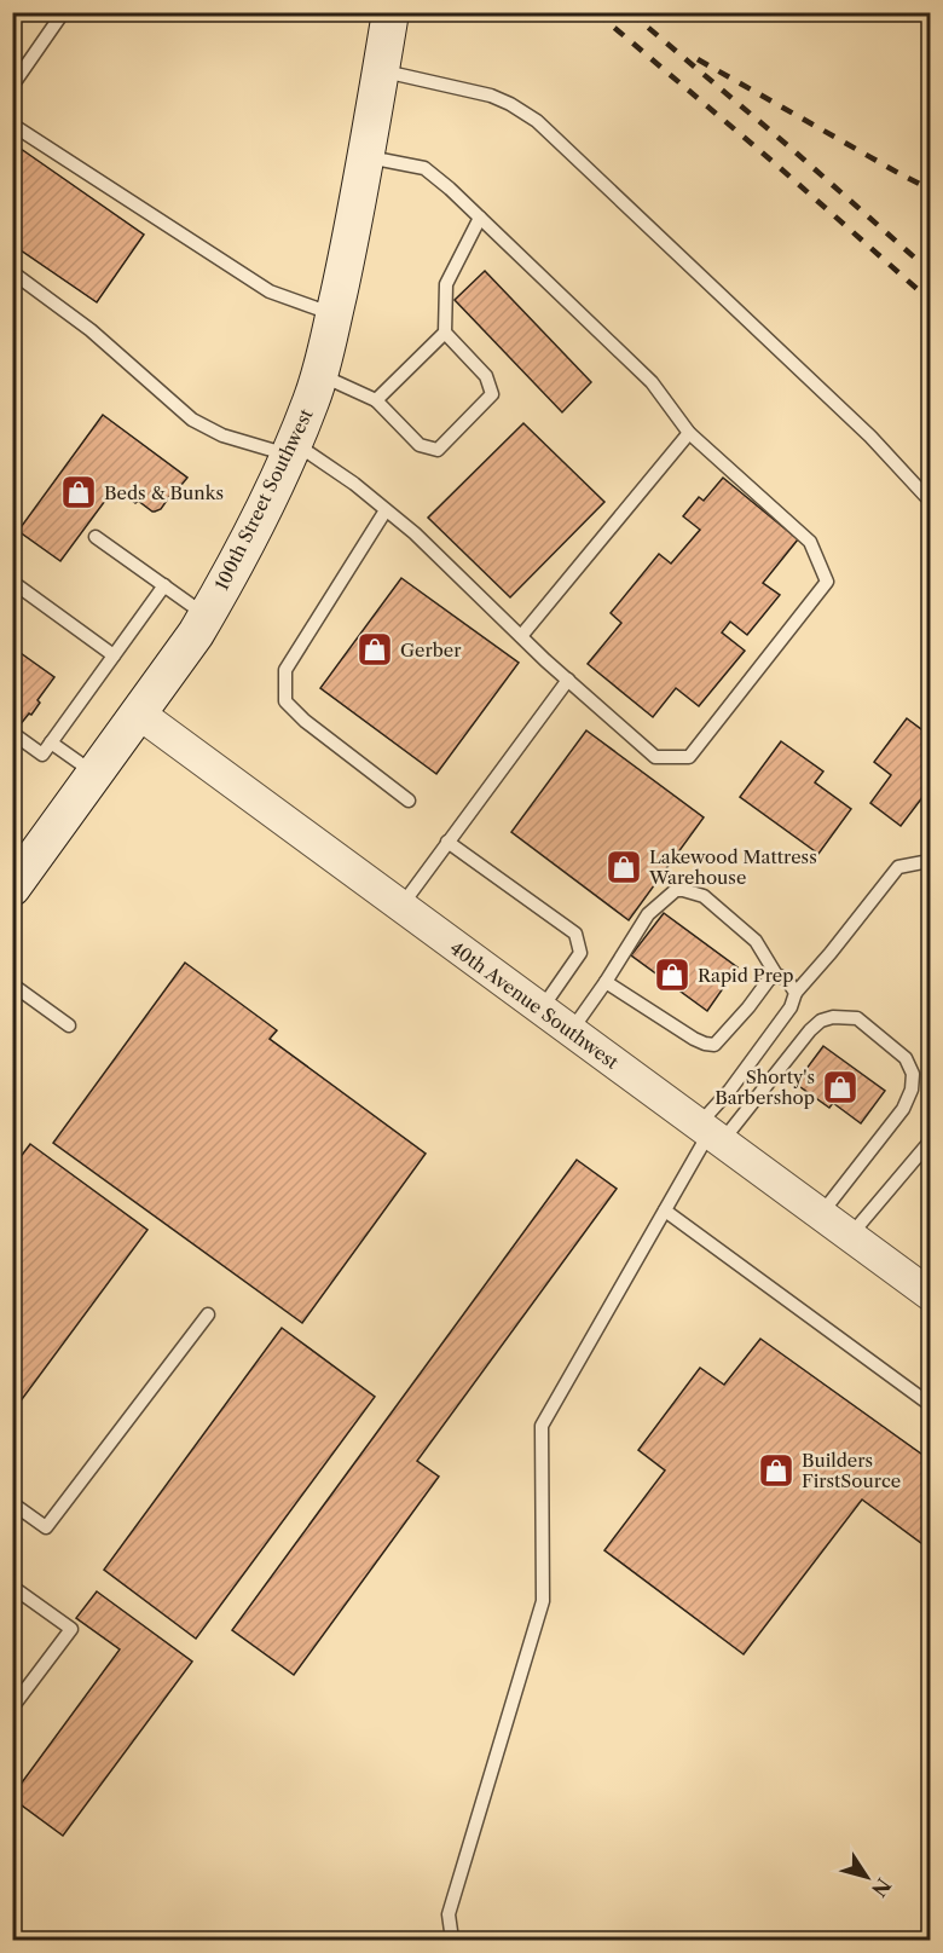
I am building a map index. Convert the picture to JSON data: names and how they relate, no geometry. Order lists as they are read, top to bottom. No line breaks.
{"streets":{"main road":["100th Street Southwest"],"street":["40th Avenue Southwest"]},"crossings":[["100th Street Southwest","40th Avenue Southwest"]],"places":{"shop":["Beds & Bunks","Gerber","Lakewood Mattress Warehouse","Rapid Prep","Shorty's Barbershop","Builders FirstSource"]},"north":"bottom right"}
